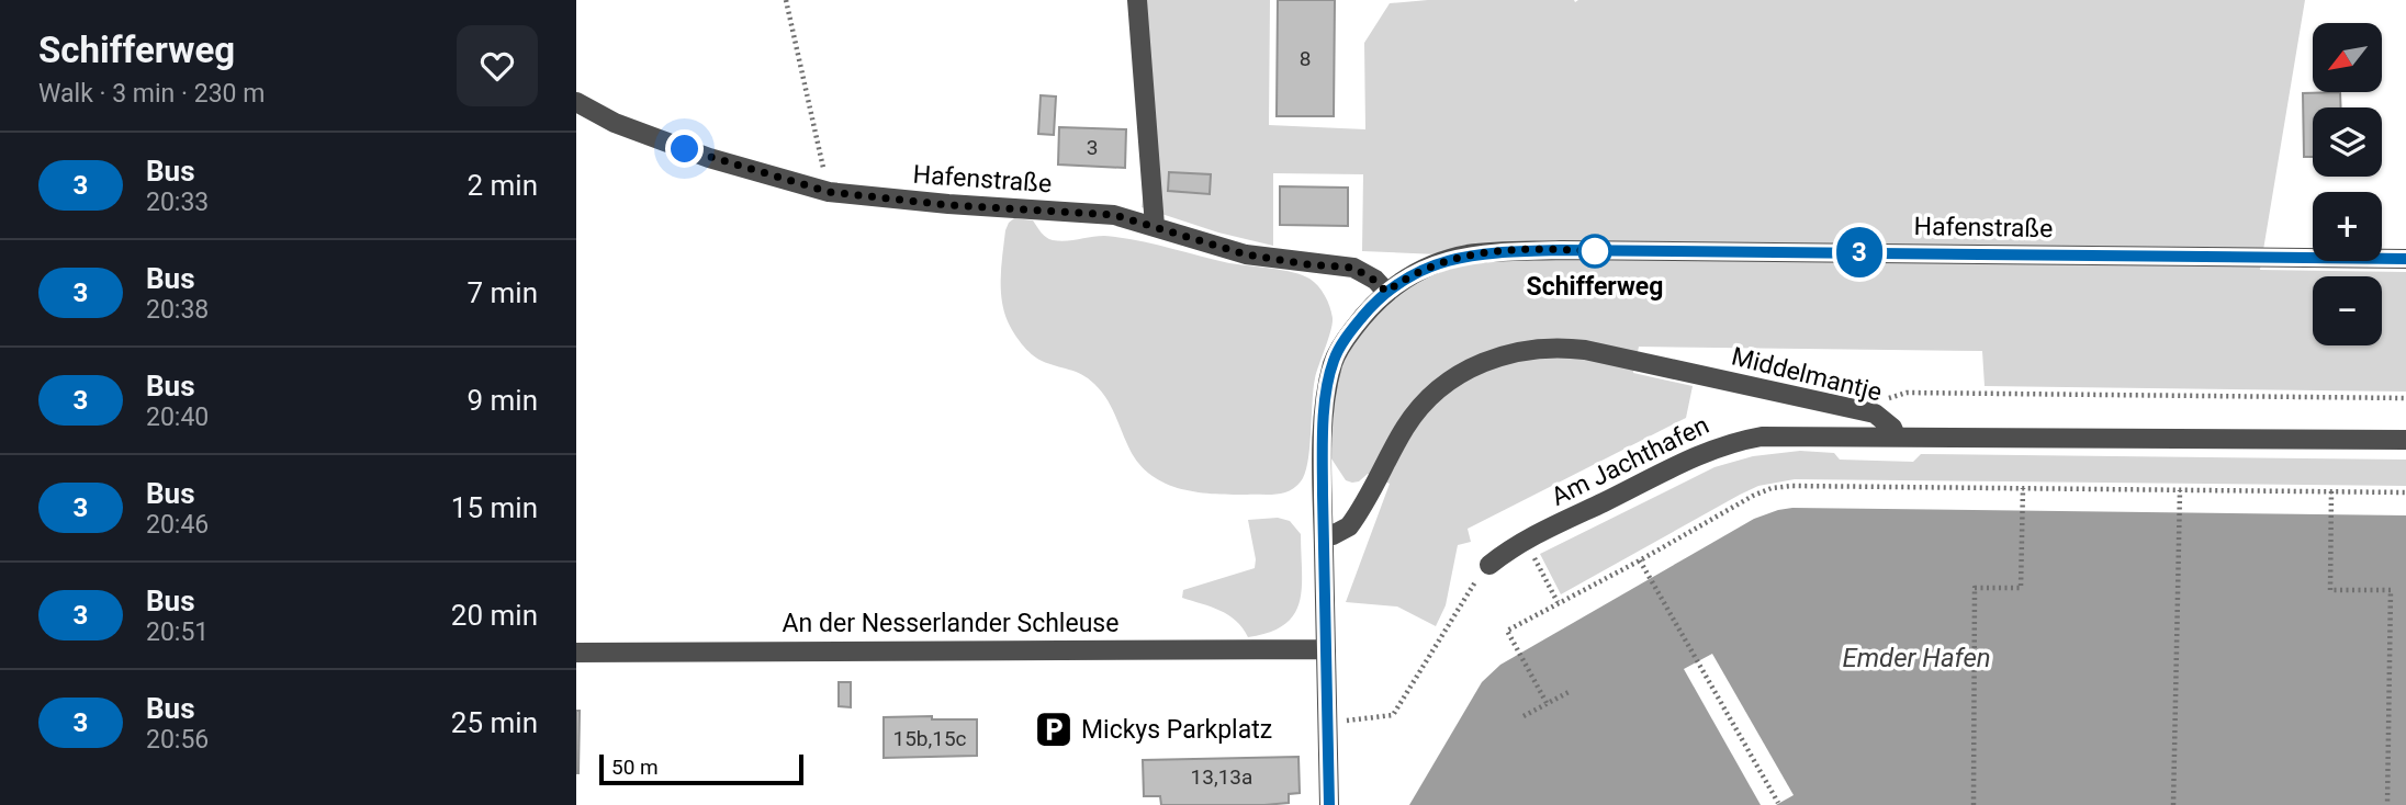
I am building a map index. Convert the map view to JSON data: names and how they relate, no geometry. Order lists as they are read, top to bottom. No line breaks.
{"streets":{"street":["Hafenstraße","Middelmantje","Am Jachthafen","An der Nesserlander Schleuse"]},"crossings":[["Middelmantje","Am Jachthafen"]],"water":["Emder Hafen"],"places":{"other":["Schifferweg"],"parking":["Mickys Parkplatz"]},"lines":["bus line 3"],"house_numbers":["8","3","15b,15c","13,13a"],"scale_bar":"50 m","north":"bottom left","page":{"heading":["Schifferweg","Walk · 3 min · 230 m"],"on_map":"3","map_buttons":["+","−"],"list":[{"mark":"3","name":"Bus","note":"20:33","value":"2 min"},{"mark":"3","name":"Bus","note":"20:38","value":"7 min"},{"mark":"3","name":"Bus","note":"20:40","value":"9 min"},{"mark":"3","name":"Bus","note":"20:46","value":"15 min"},{"mark":"3","name":"Bus","note":"20:51","value":"20 min"},{"mark":"3","name":"Bus","note":"20:56","value":"25 min"}],"scale":"50 m"}}
